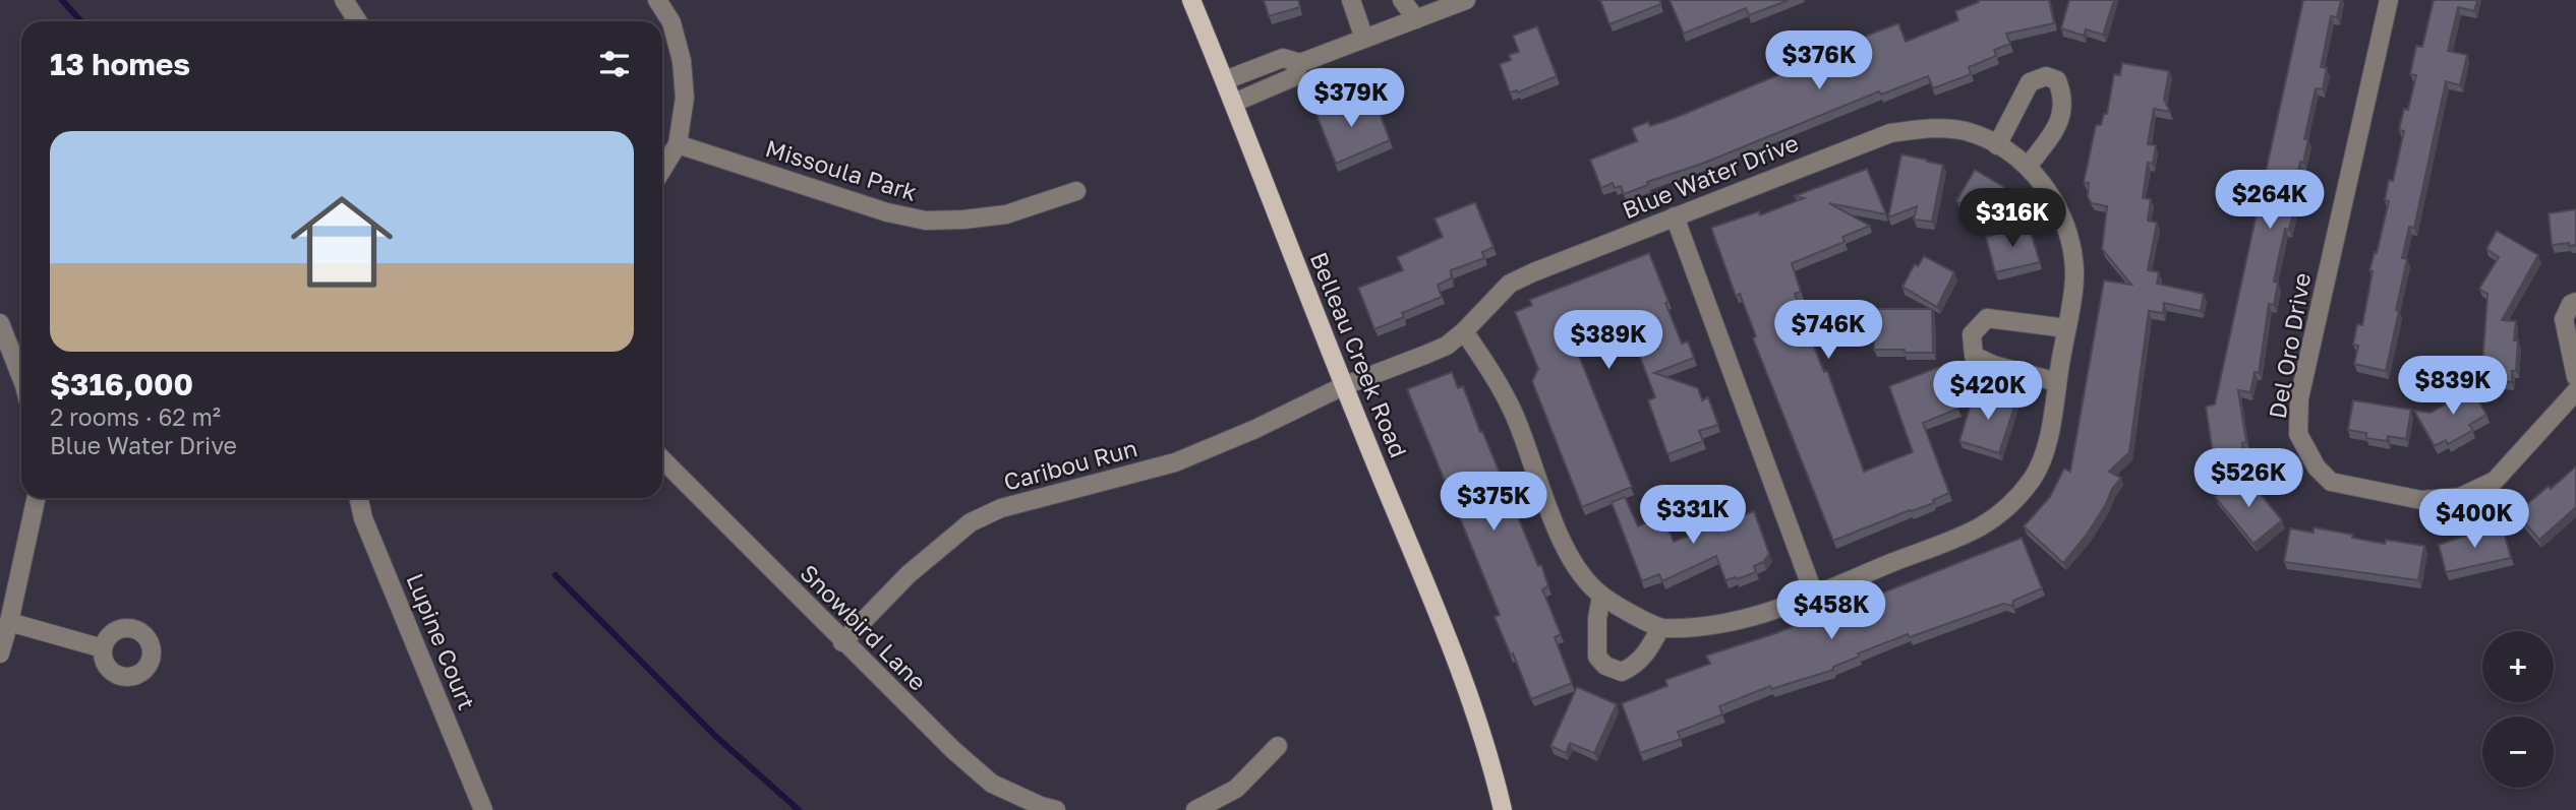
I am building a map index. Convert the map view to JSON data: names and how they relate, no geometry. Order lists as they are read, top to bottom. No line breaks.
{"streets":{"main road":["Belleau Creek Road"],"street":["Missoula Park","Blue Water Drive","Del Oro Drive","Caribou Run","Snowbird Lane","Lupine Court"]},"crossings":[["Blue Water Drive","Belleau Creek Road"],["Blue Water Drive","Caribou Run"],["Belleau Creek Road","Caribou Run"],["Caribou Run","Snowbird Lane"]],"page":{"heading":"13 homes","price":["$376K","$379K","$264K","$316K","$746K","$389K","$839K","$420K","$526K","$375K","$331K","$400K","$458K"],"list":[{"name":"$316,000","note":"2 rooms · 62 m² · Blue Water Drive"}],"map_buttons":["+","−"]}}
